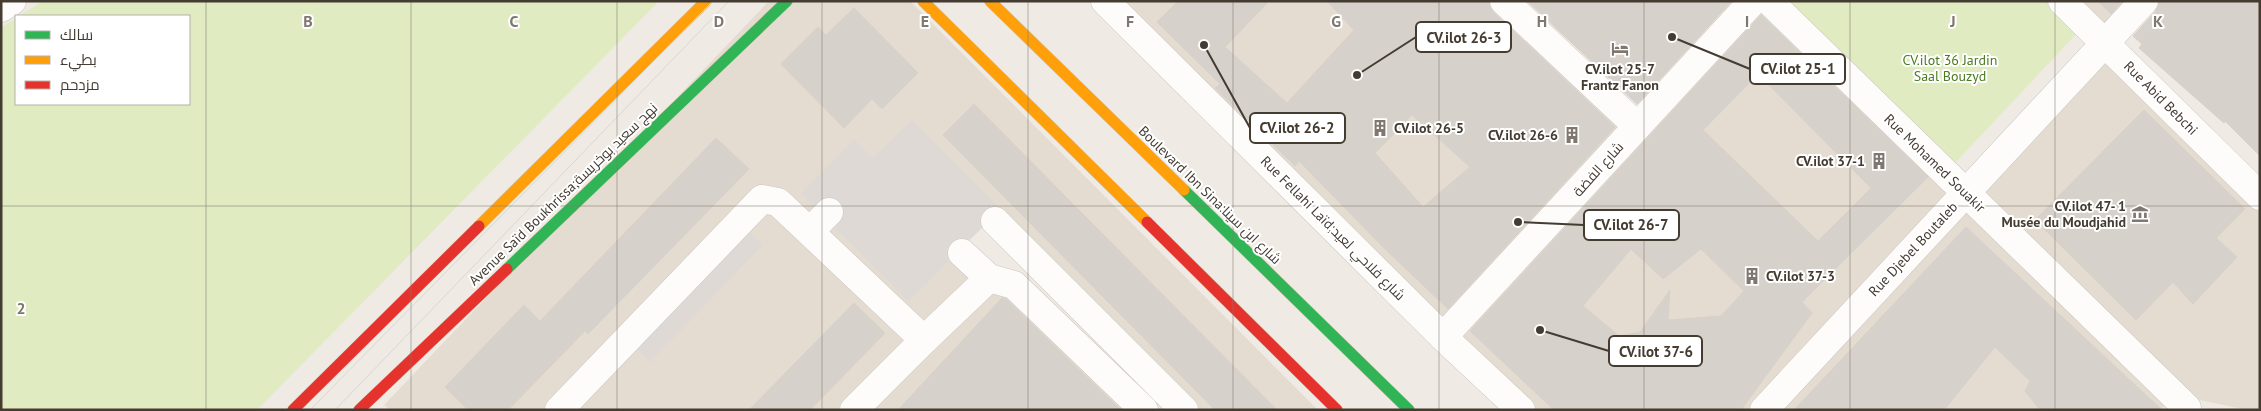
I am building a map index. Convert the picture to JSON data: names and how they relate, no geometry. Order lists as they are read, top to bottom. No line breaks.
{"streets":{"main road":["Avenue Saïd Boukhrissa;نهج سعيد بوخريسة","Boulevard Ibn Sina:شارع ابن سينا"],"street":["Rue Abid Bebchi","Rue Mohamed Souakir","شارع الفضة","Rue Fellahi Laïd;شارع فلاحي لعيد","Rue Djebel Boutaleb"]},"crossings":[["Rue Abid Bebchi","Rue Djebel Boutaleb"],["Rue Mohamed Souakir","Rue Djebel Boutaleb"],["شارع الفضة","Rue Fellahi Laïd;شارع فلاحي لعيد"]],"parks":["CV.ilot 36 Jardin Saal Bouzyd"],"places":{"other":["CV.ilot 25-1","CV.ilot 26-2","CV.ilot 26-3","CV.ilot 26-7","CV.ilot 37-6"],"hotel":["CV.ilot 25-7 Frantz Fanon"],"building":["CV.ilot 26-5","CV.ilot 26-6","CV.ilot 37-1","CV.ilot 37-3"],"museum":["CV.ilot 47- 1 Musée du Moudjahid"]},"legend":["سالك","بطيء","مزدحم"],"grid":{"columns":["B","C","D","E","F","G","H","I","J","K"],"rows":["2"]}}
